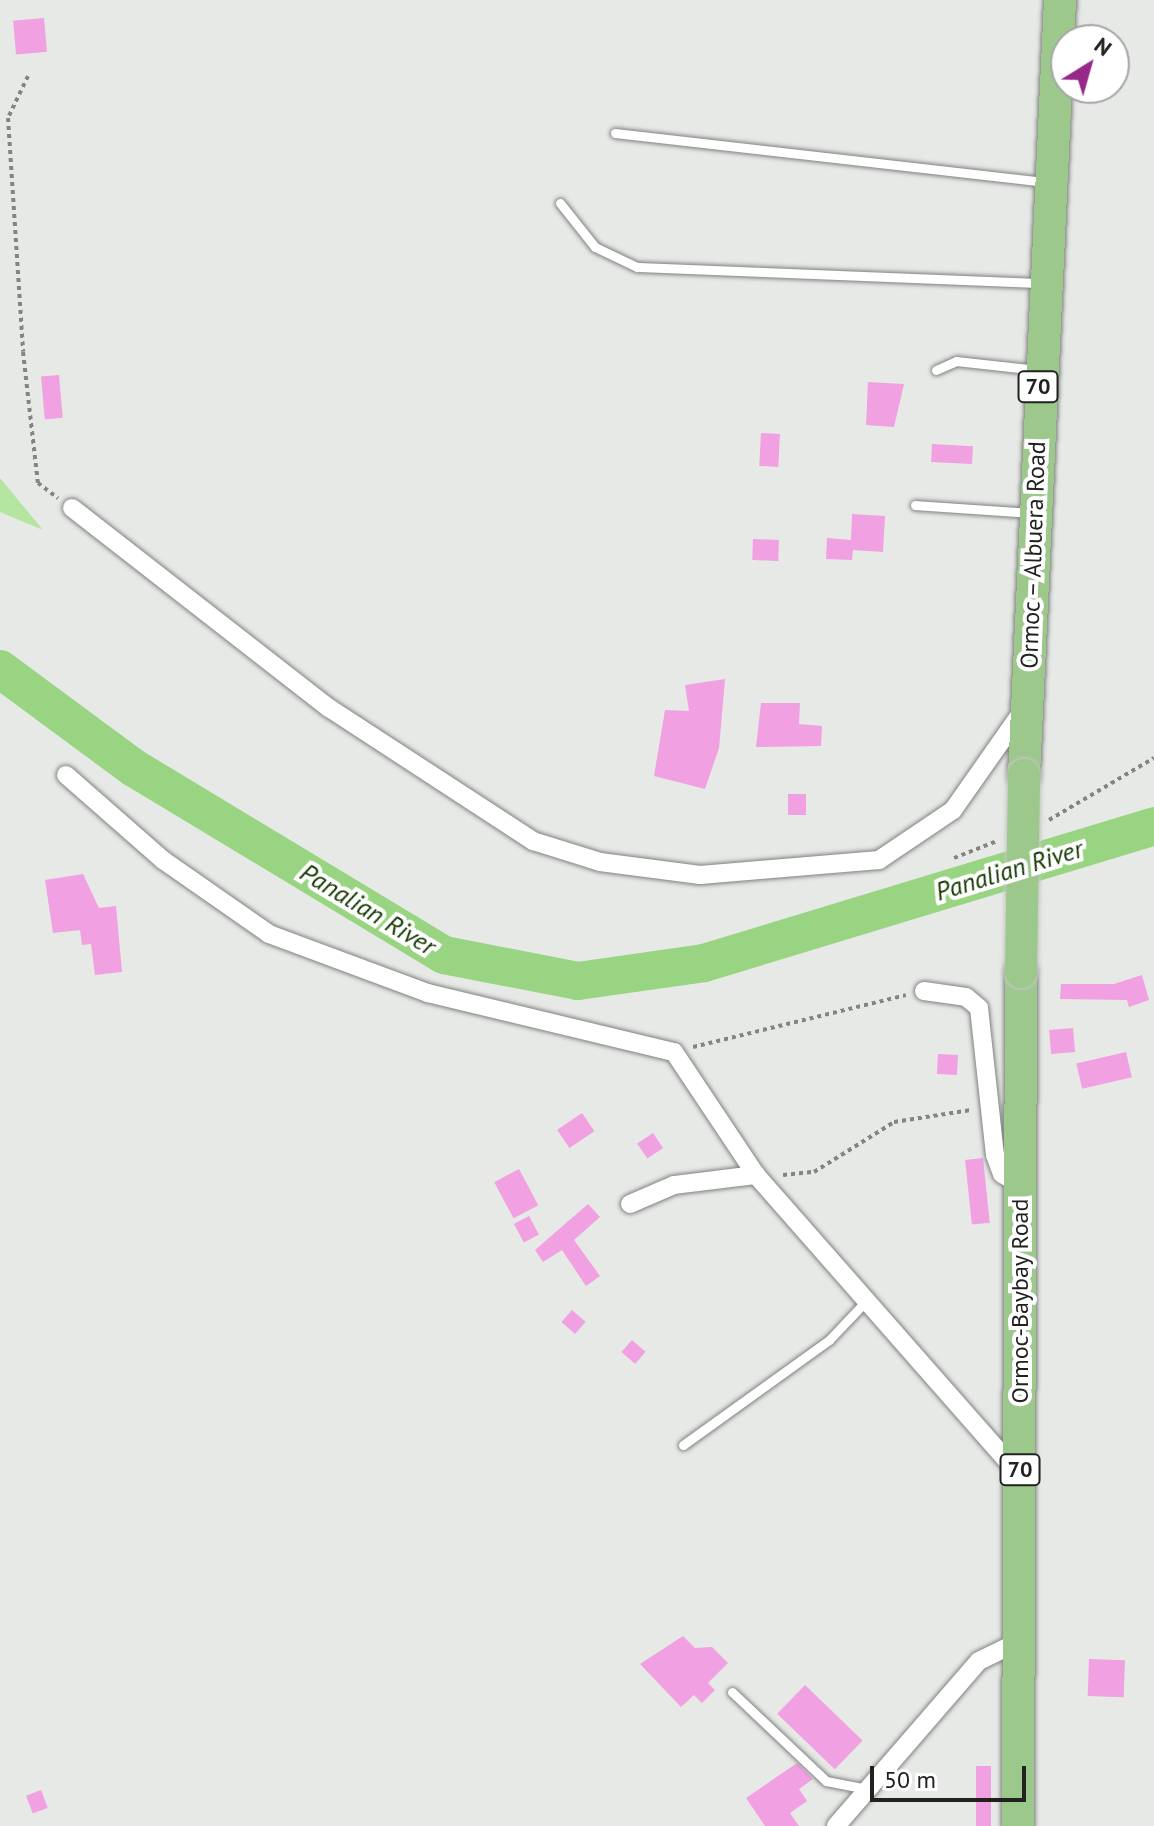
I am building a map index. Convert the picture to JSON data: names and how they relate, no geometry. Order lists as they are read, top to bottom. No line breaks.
{"streets":{"highway":["70","Ormoc – Albuera Road","Ormoc-Baybay Road"]},"crossings":[["Ormoc – Albuera Road","Ormoc-Baybay Road"]],"water":["Panalian River"],"scale_bar":"50 m","north":"top right"}
